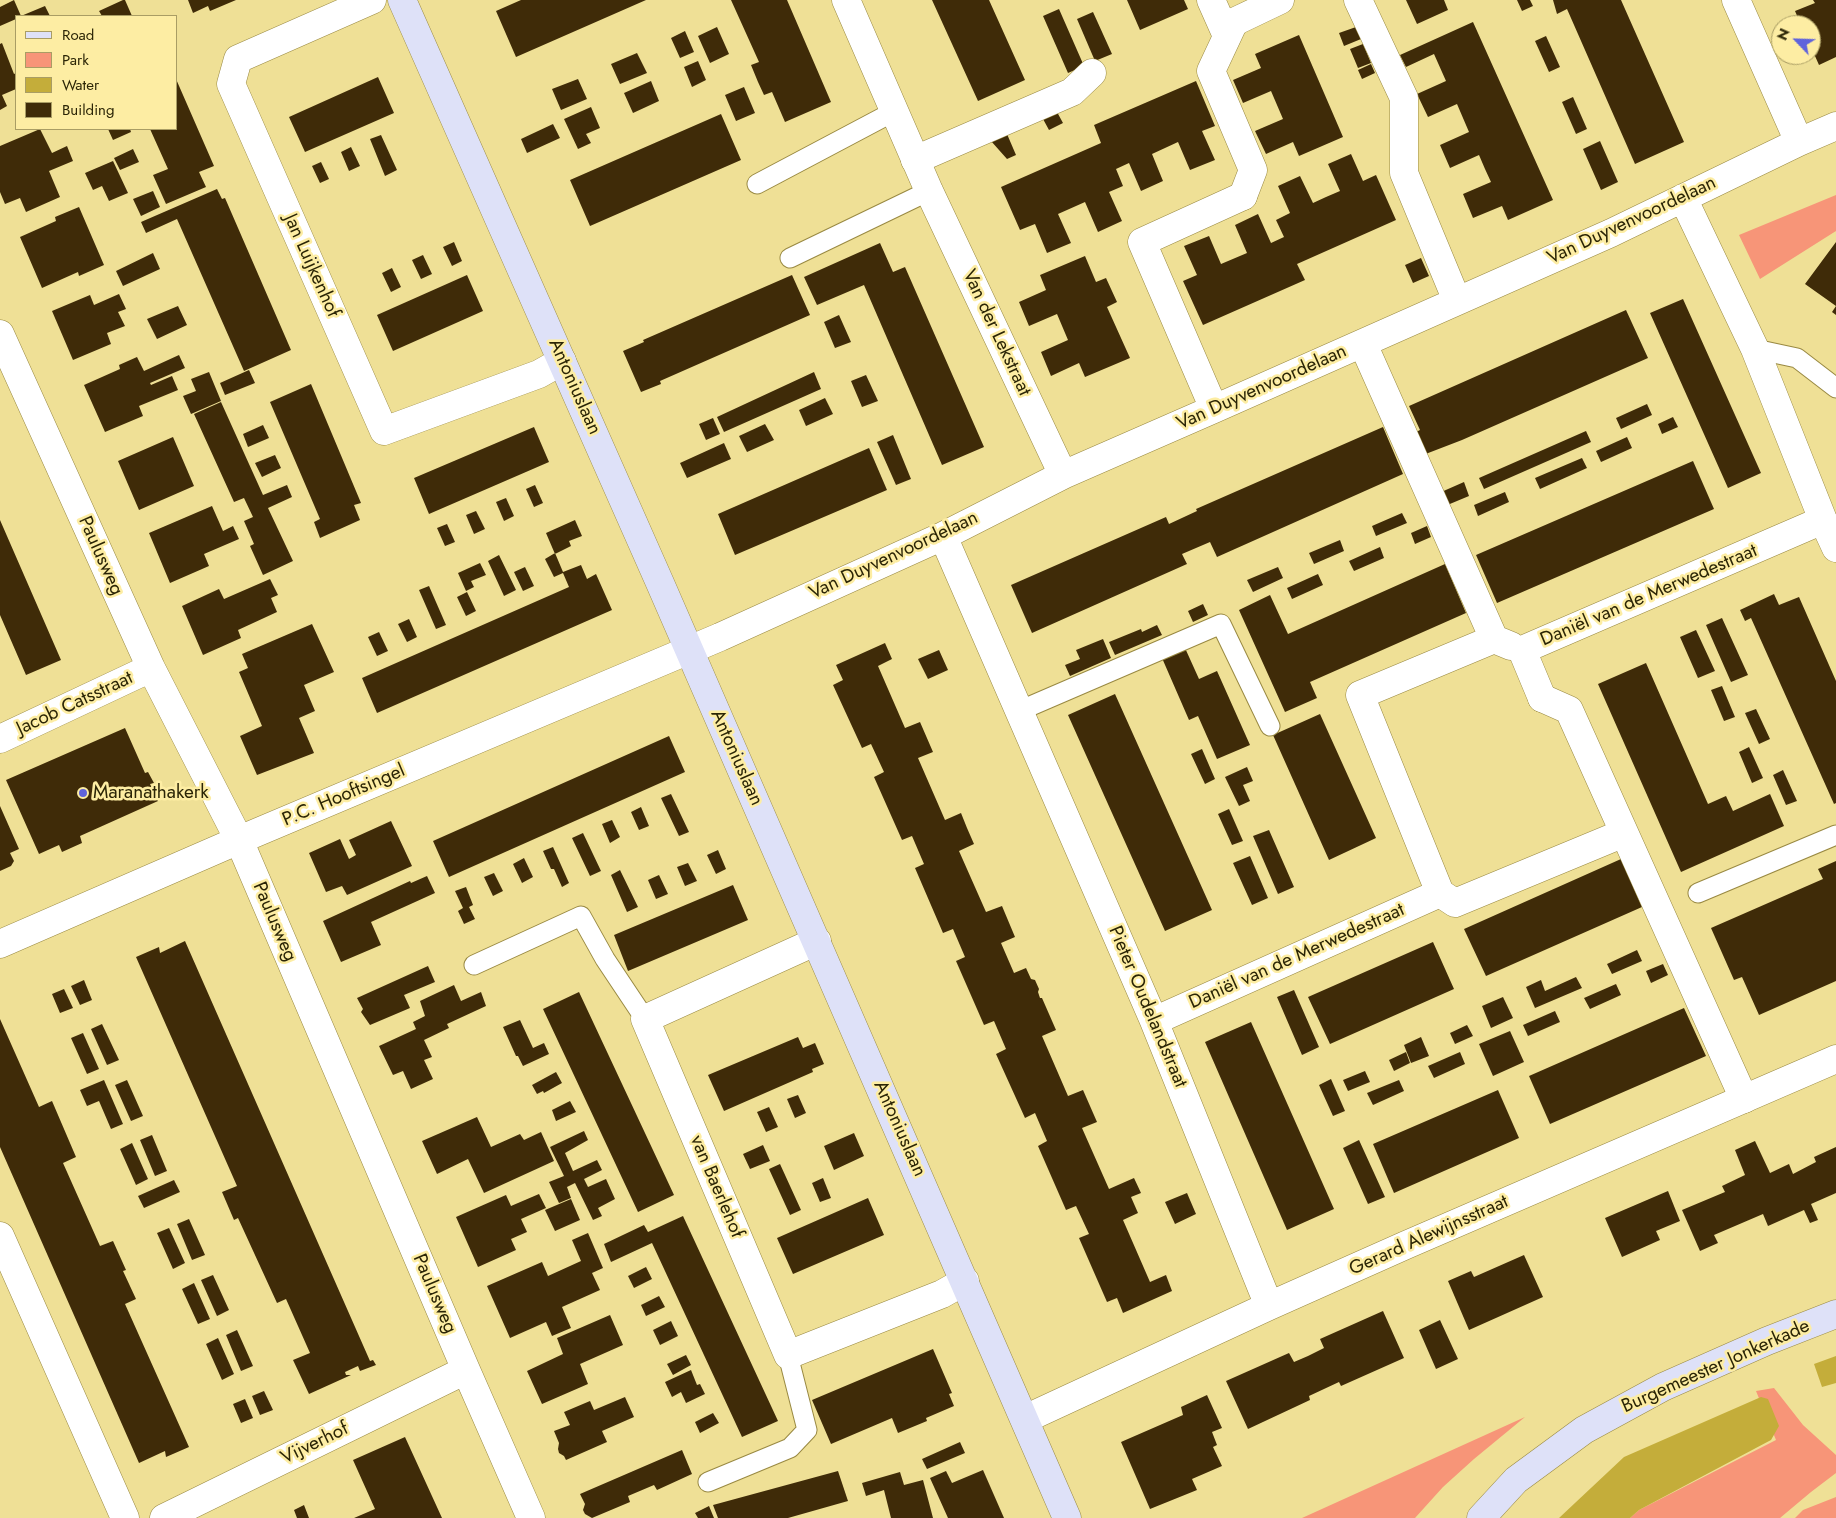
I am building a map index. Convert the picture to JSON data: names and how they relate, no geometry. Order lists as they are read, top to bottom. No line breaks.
{"streets":{"main road":["Antoniuslaan","Burgemeester Jonkerkade"],"street":["Van Duyvenvoordelaan","Jan Luijkenhof","Van der Lekstraat","Paulusweg","Daniël van de Merwedestraat","Jacob Catsstraat","P.C. Hooftsingel","Pieter Oudelandstraat","van Baerlehof","Gerard Alewijnsstraat","Vijverhof"]},"crossings":[["Van Duyvenvoordelaan","Van der Lekstraat"],["Van Duyvenvoordelaan","Antoniuslaan"],["Van Duyvenvoordelaan","P.C. Hooftsingel"],["Van Duyvenvoordelaan","Pieter Oudelandstraat"],["Jan Luijkenhof","Antoniuslaan"],["Antoniuslaan","P.C. Hooftsingel"],["Antoniuslaan","Gerard Alewijnsstraat"],["Paulusweg","Jacob Catsstraat"],["Paulusweg","P.C. Hooftsingel"],["Paulusweg","Vijverhof"],["Daniël van de Merwedestraat","Pieter Oudelandstraat"],["Pieter Oudelandstraat","Gerard Alewijnsstraat"]],"places":["Maranathakerk"],"legend":["Road","Park","Water","Building"],"north":"top left"}
